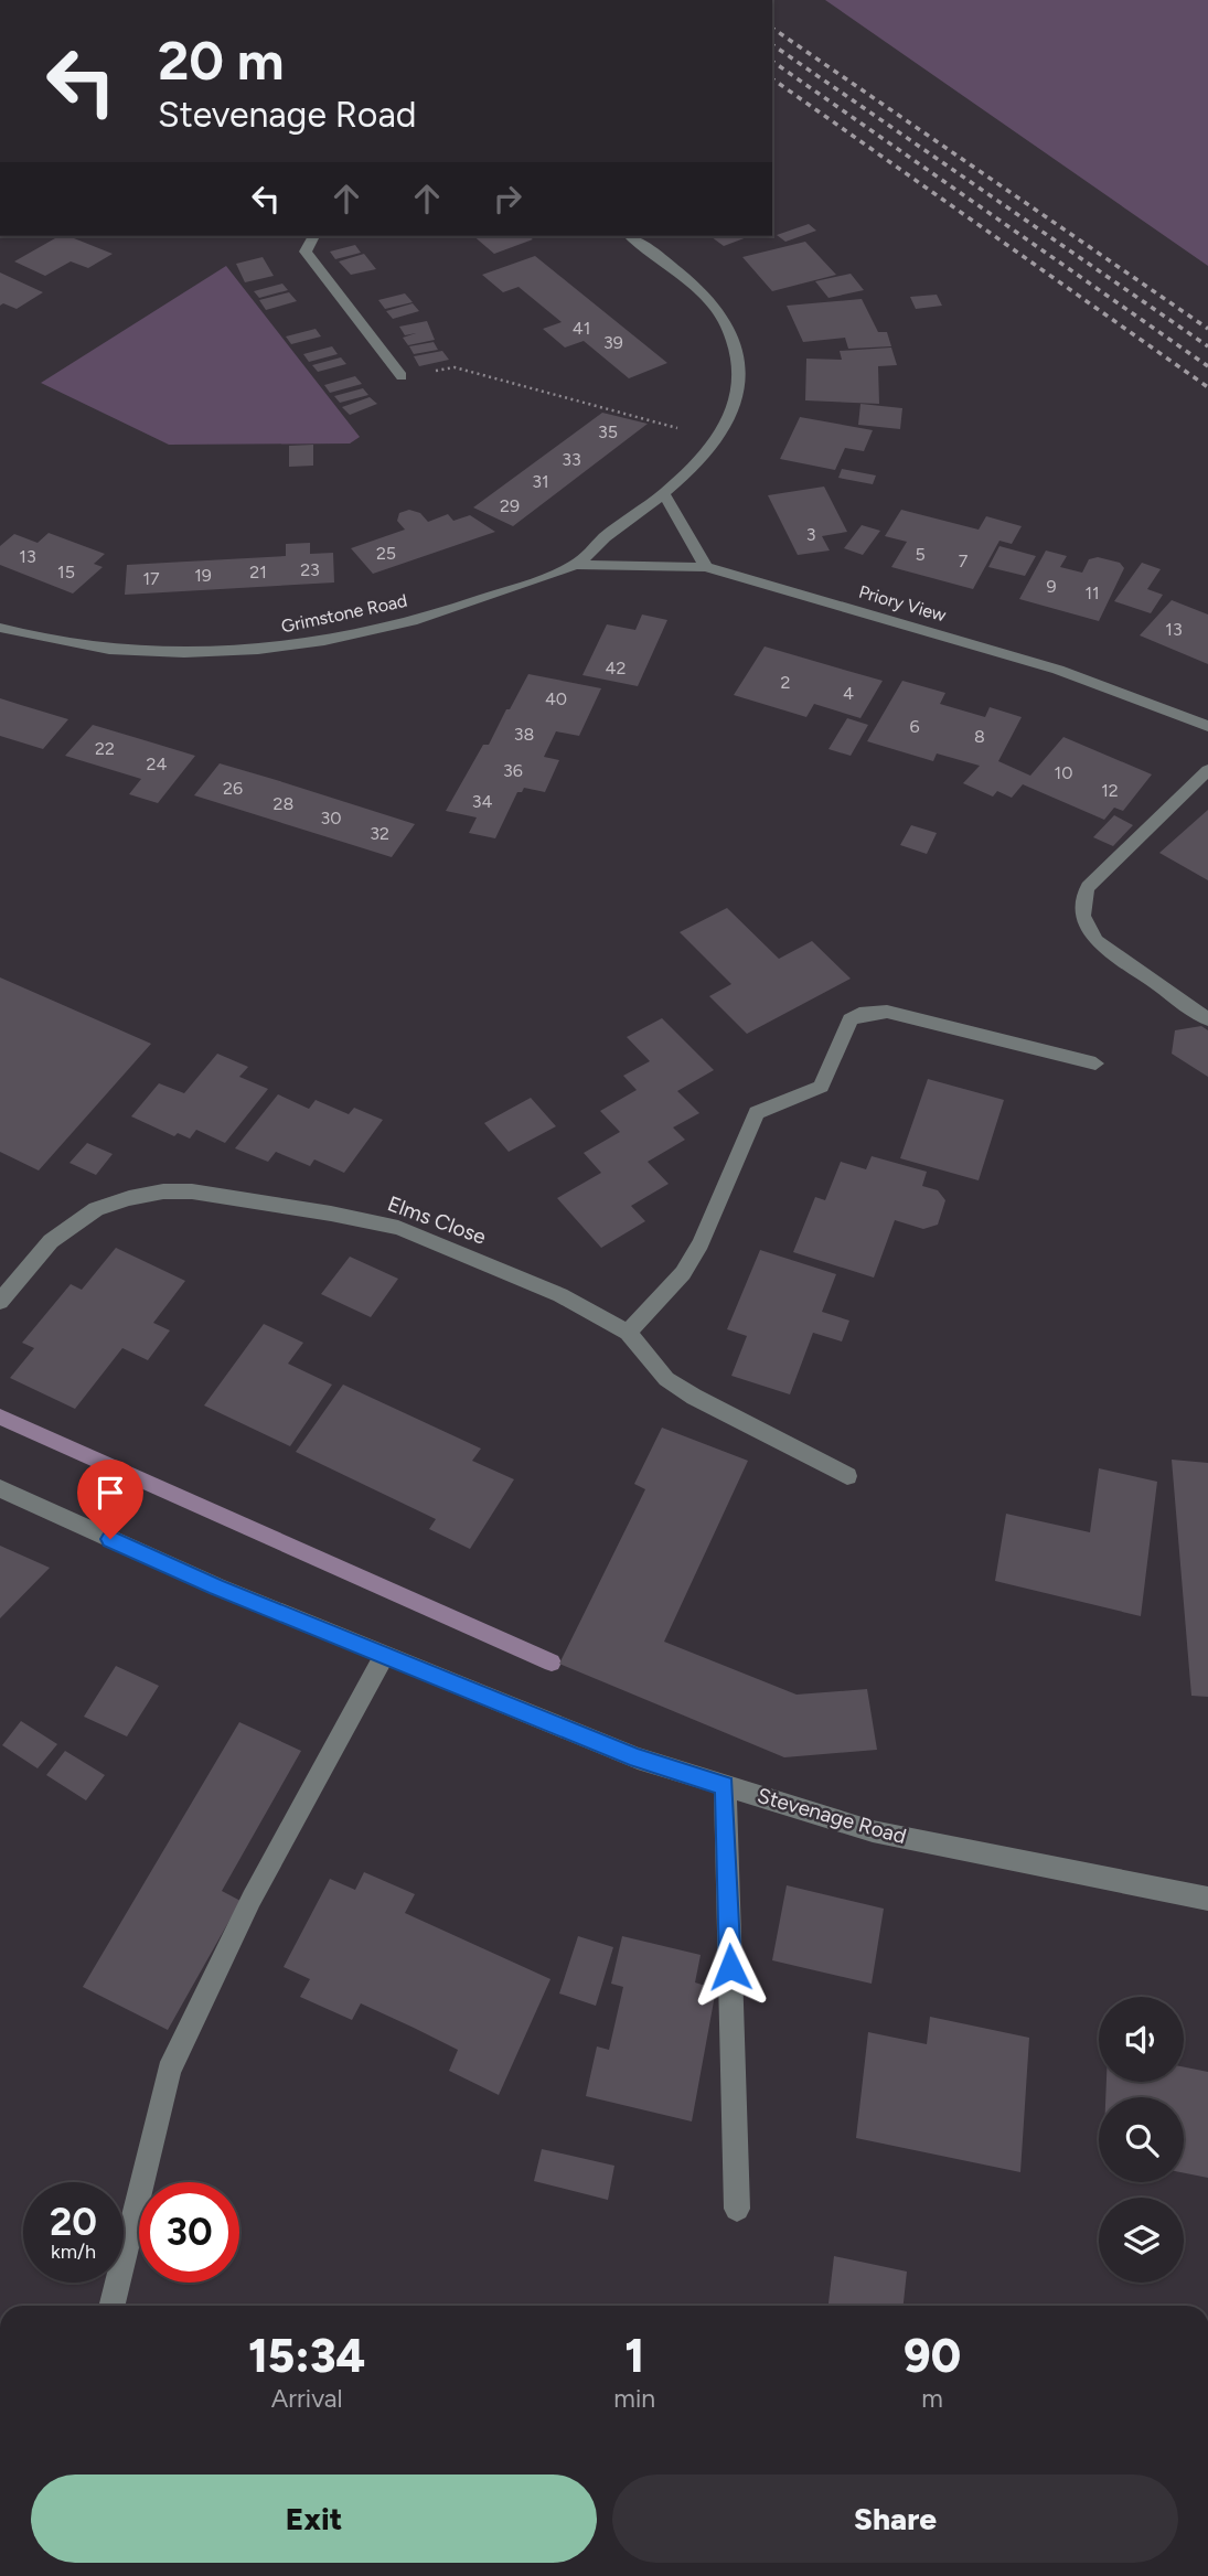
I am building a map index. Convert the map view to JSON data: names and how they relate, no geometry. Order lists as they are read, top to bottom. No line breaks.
{"streets":{"street":["Priory View","Grimstone Road","Elms Close","Stevenage Road"]},"crossings":[["Priory View","Grimstone Road"]],"house_numbers":["41","39","35","33","31","29","3","25","5","13","7","23","15","21","19","17","9","11","13","42","2","4","40","6","38","8","22","24","36","10","26","12","34","28","30","32"],"page":{"turn":["20 m","Stevenage Road"],"speed":"20 km/h","limit":"30","eta":["15:34","Arrival","1","min","90","m"],"buttons":["Exit","Share"]}}
